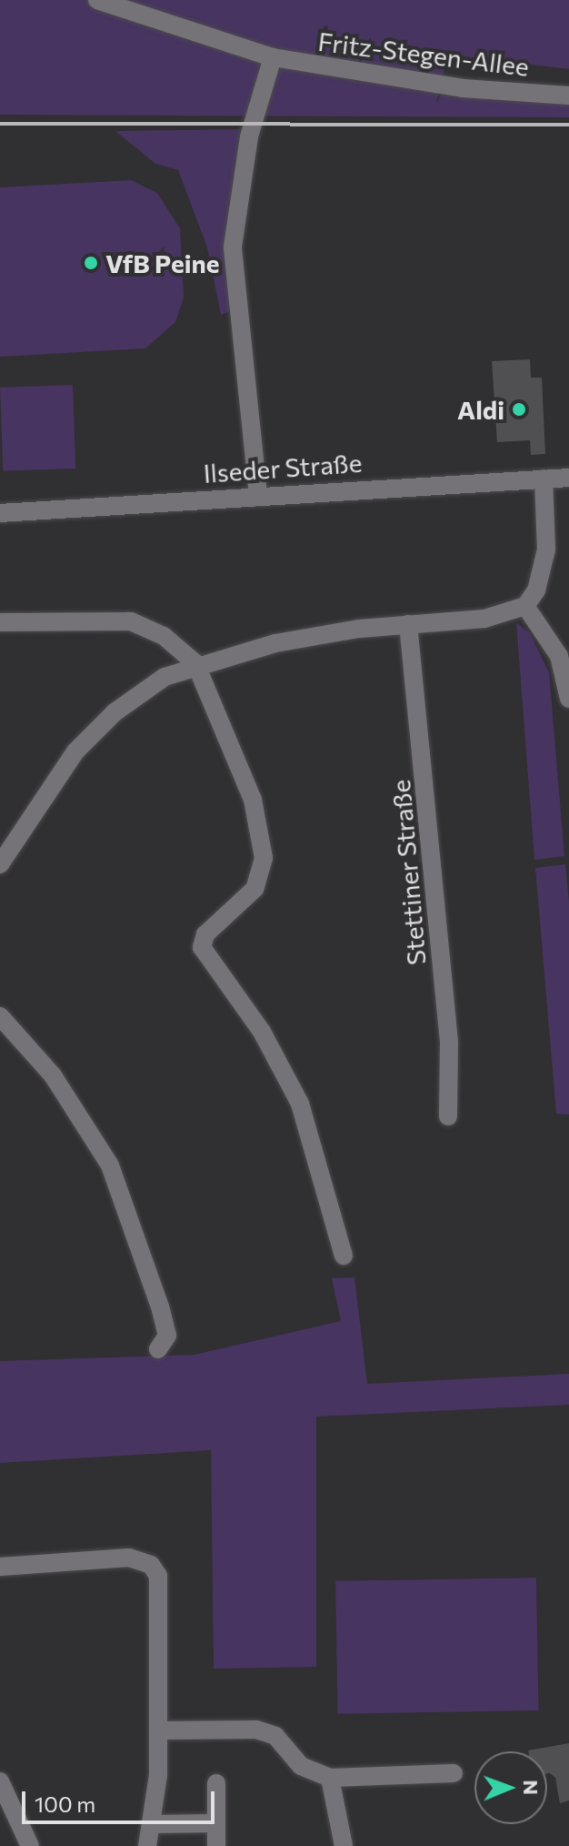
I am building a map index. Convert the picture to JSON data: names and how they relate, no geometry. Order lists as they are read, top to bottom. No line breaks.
{"streets":{"street":["Fritz-Stegen-Allee","Ilseder Straße","Stettiner Straße"]},"places":["VfB Peine","Aldi"],"scale_bar":"100 m","north":"right"}
